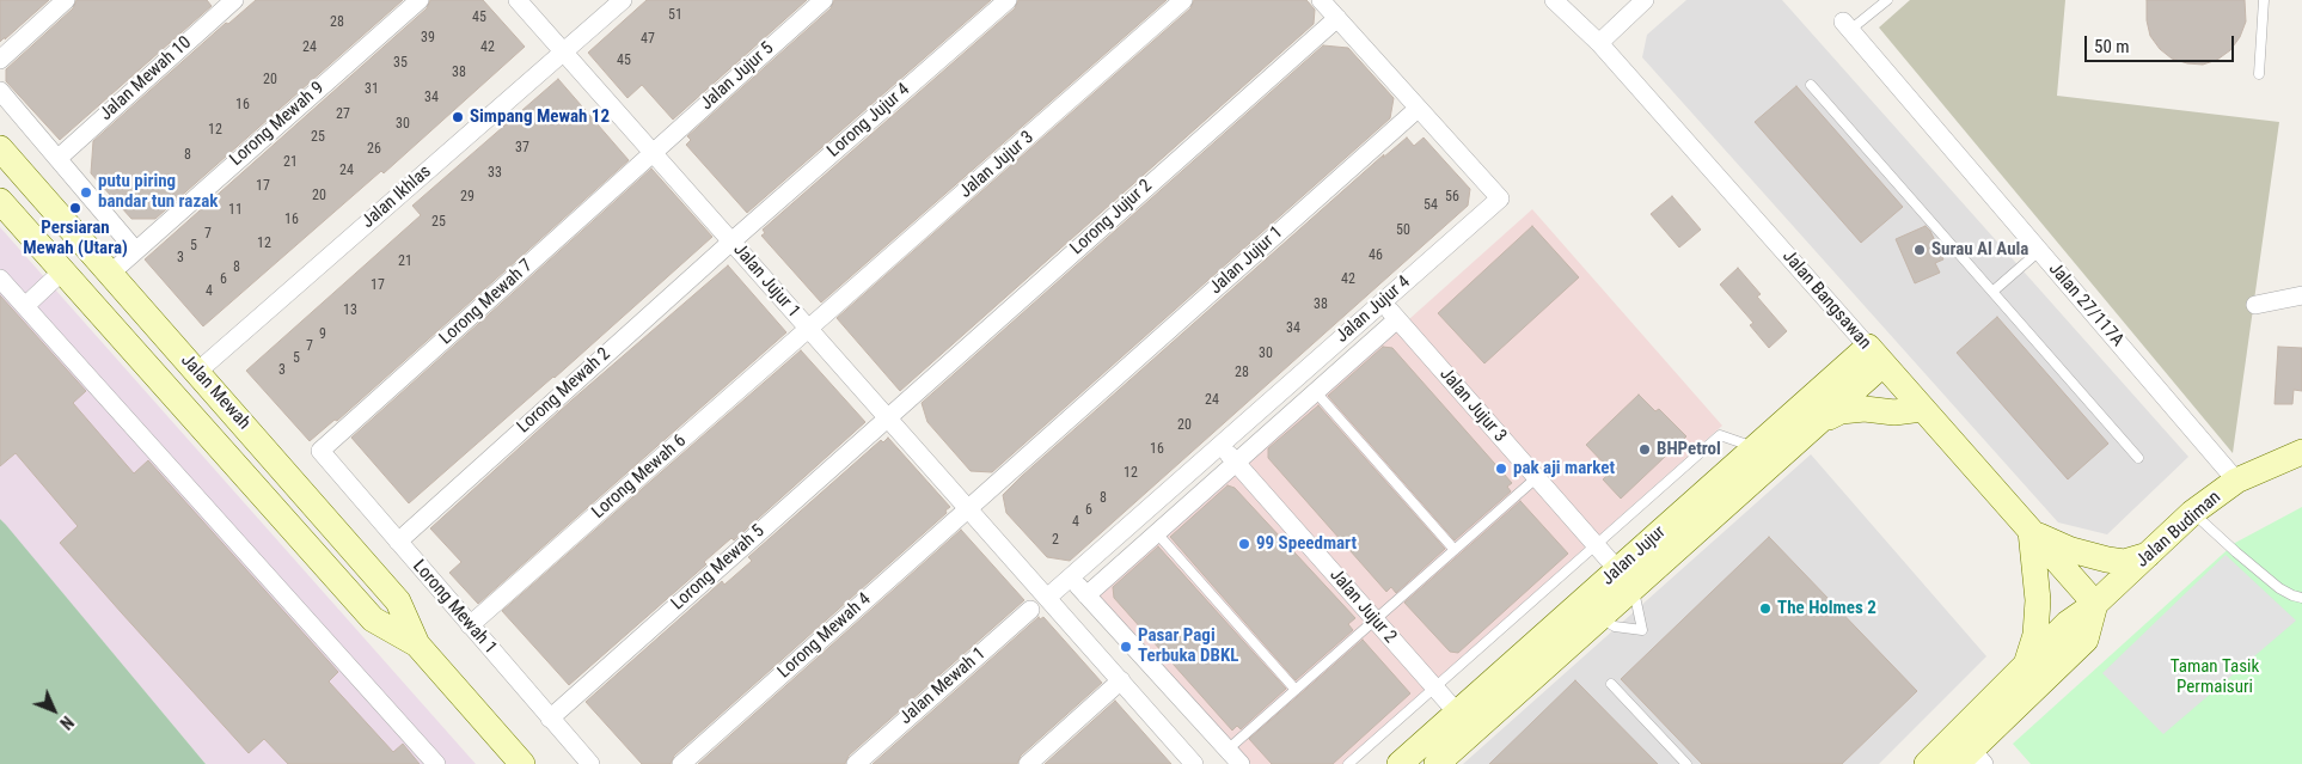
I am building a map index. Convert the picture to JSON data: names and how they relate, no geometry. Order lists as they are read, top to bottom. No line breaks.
{"streets":{"street":["Jalan Jujur 5","Jalan Mewah 10","Lorong Jujur 4","Lorong Mewah 9","Jalan Jujur 3","Jalan Ikhlas","Lorong Jujur 2","Jalan Jujur 1","Jalan Bangsawan","Lorong Mewah 7","Jalan 27/117A","Jalan Jujur 4","Lorong Mewah 2","Jalan Mewah","Lorong Mewah 6","Jalan Budiman","Jalan Jujur","Lorong Mewah 5","Jalan Jujur 2","Lorong Mewah 1","Lorong Mewah 4","Jalan Mewah 1"]},"crossings":[["Jalan Jujur 5","Jalan Jujur 1"],["Jalan Jujur 5","Lorong Mewah 7"],["Lorong Jujur 4","Jalan Jujur 1"],["Lorong Jujur 4","Lorong Mewah 2"],["Lorong Mewah 9","Jalan Mewah"],["Jalan Jujur 3","Jalan Jujur 1"],["Jalan Jujur 3","Jalan Jujur 4"],["Jalan Jujur 3","Lorong Mewah 6"],["Jalan Jujur 3","Jalan Jujur"],["Jalan Ikhlas","Jalan Jujur 1"],["Jalan Ikhlas","Jalan Mewah"],["Lorong Jujur 2","Jalan Jujur 1"],["Lorong Jujur 2","Jalan Jujur 4"],["Lorong Jujur 2","Lorong Mewah 5"],["Jalan Jujur 1","Lorong Mewah 7"],["Jalan Jujur 1","Jalan Jujur 4"],["Jalan Jujur 1","Lorong Mewah 2"],["Jalan Jujur 1","Lorong Mewah 6"],["Jalan Jujur 1","Lorong Mewah 5"],["Jalan Jujur 1","Lorong Mewah 4"],["Jalan Bangsawan","Jalan Budiman"],["Jalan Bangsawan","Jalan Jujur"],["Lorong Mewah 7","Lorong Mewah 1"],["Jalan 27/117A","Jalan Budiman"],["Jalan Jujur 4","Jalan Jujur 2"],["Lorong Mewah 2","Lorong Mewah 1"],["Lorong Mewah 6","Lorong Mewah 1"],["Jalan Jujur","Jalan Jujur 2"],["Lorong Mewah 5","Lorong Mewah 1"]],"parks":["Taman Tasik Permaisuri"],"places":["Simpang Mewah 12","putu piring bandar tun razak","Persiaran Mewah (Utara)","Surau Al Aula","BHPetrol","pak aji market","99 Speedmart","The Holmes 2","Pasar Pagi Terbuka DBKL"],"house_numbers":["51","45","28","39","47","24","42","45","35","38","20","31","34","16","27","30","12","25","37","26","8","21","24","33","17","20","29","56","54","11","16","25","50","7","12","5","46","3","21","8","6","42","17","4","38","13","34","9","7","30","5","3","28","24","20","16","12","8","6","4","2"],"scale_bar":"50 m","north":"bottom right"}
